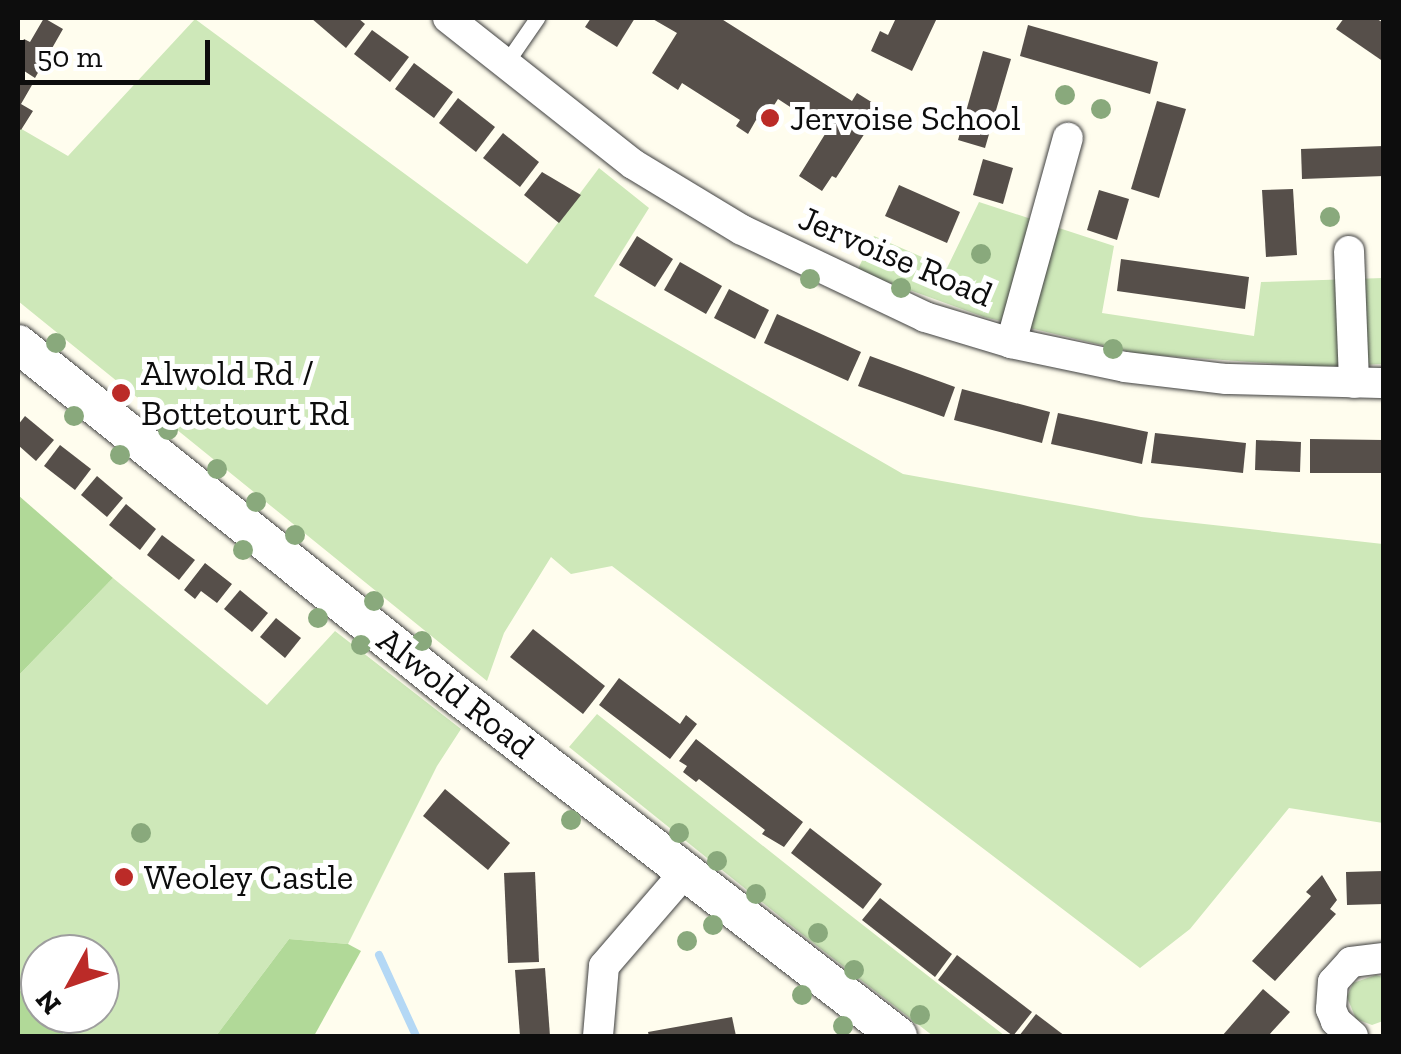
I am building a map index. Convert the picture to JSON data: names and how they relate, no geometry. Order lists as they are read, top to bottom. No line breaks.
{"streets":{"street":["Jervoise Road","Alwold Road"]},"places":["Jervoise School","Alwold Rd / Bottetourt Rd","Weoley Castle"],"scale_bar":"50 m","north":"bottom left"}
